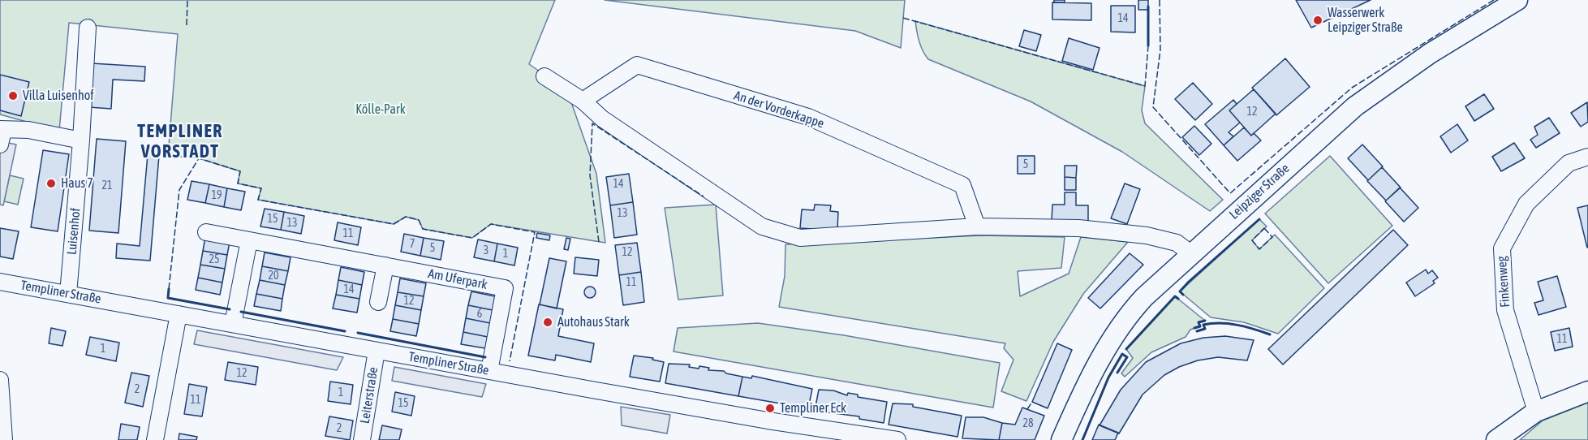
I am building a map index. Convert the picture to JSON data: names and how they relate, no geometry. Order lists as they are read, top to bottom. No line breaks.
{"streets":{"main road":["Leipziger Straße"],"street":["An der Vorderkappe","Luisenhof","Am Uferpark","Finkenweg","Templiner Straße","Leiterstraße"]},"crossings":[["Luisenhof","Templiner Straße"],["Am Uferpark","Templiner Straße"],["Templiner Straße","Leiterstraße"]],"districts":["TEMPLINER VORSTADT"],"parks":["Kölle-Park"],"places":["Wasserwerk Leipziger Straße","Villa Luisenhof","Haus 7","Autohaus Stark","Templiner Eck"],"house_numbers":["14","12","5","14","21","19","13","15","13","11","7","5","3","12","1","25","20","11","14","12","6","11","1","12","2","1","11","15","28","2"]}
